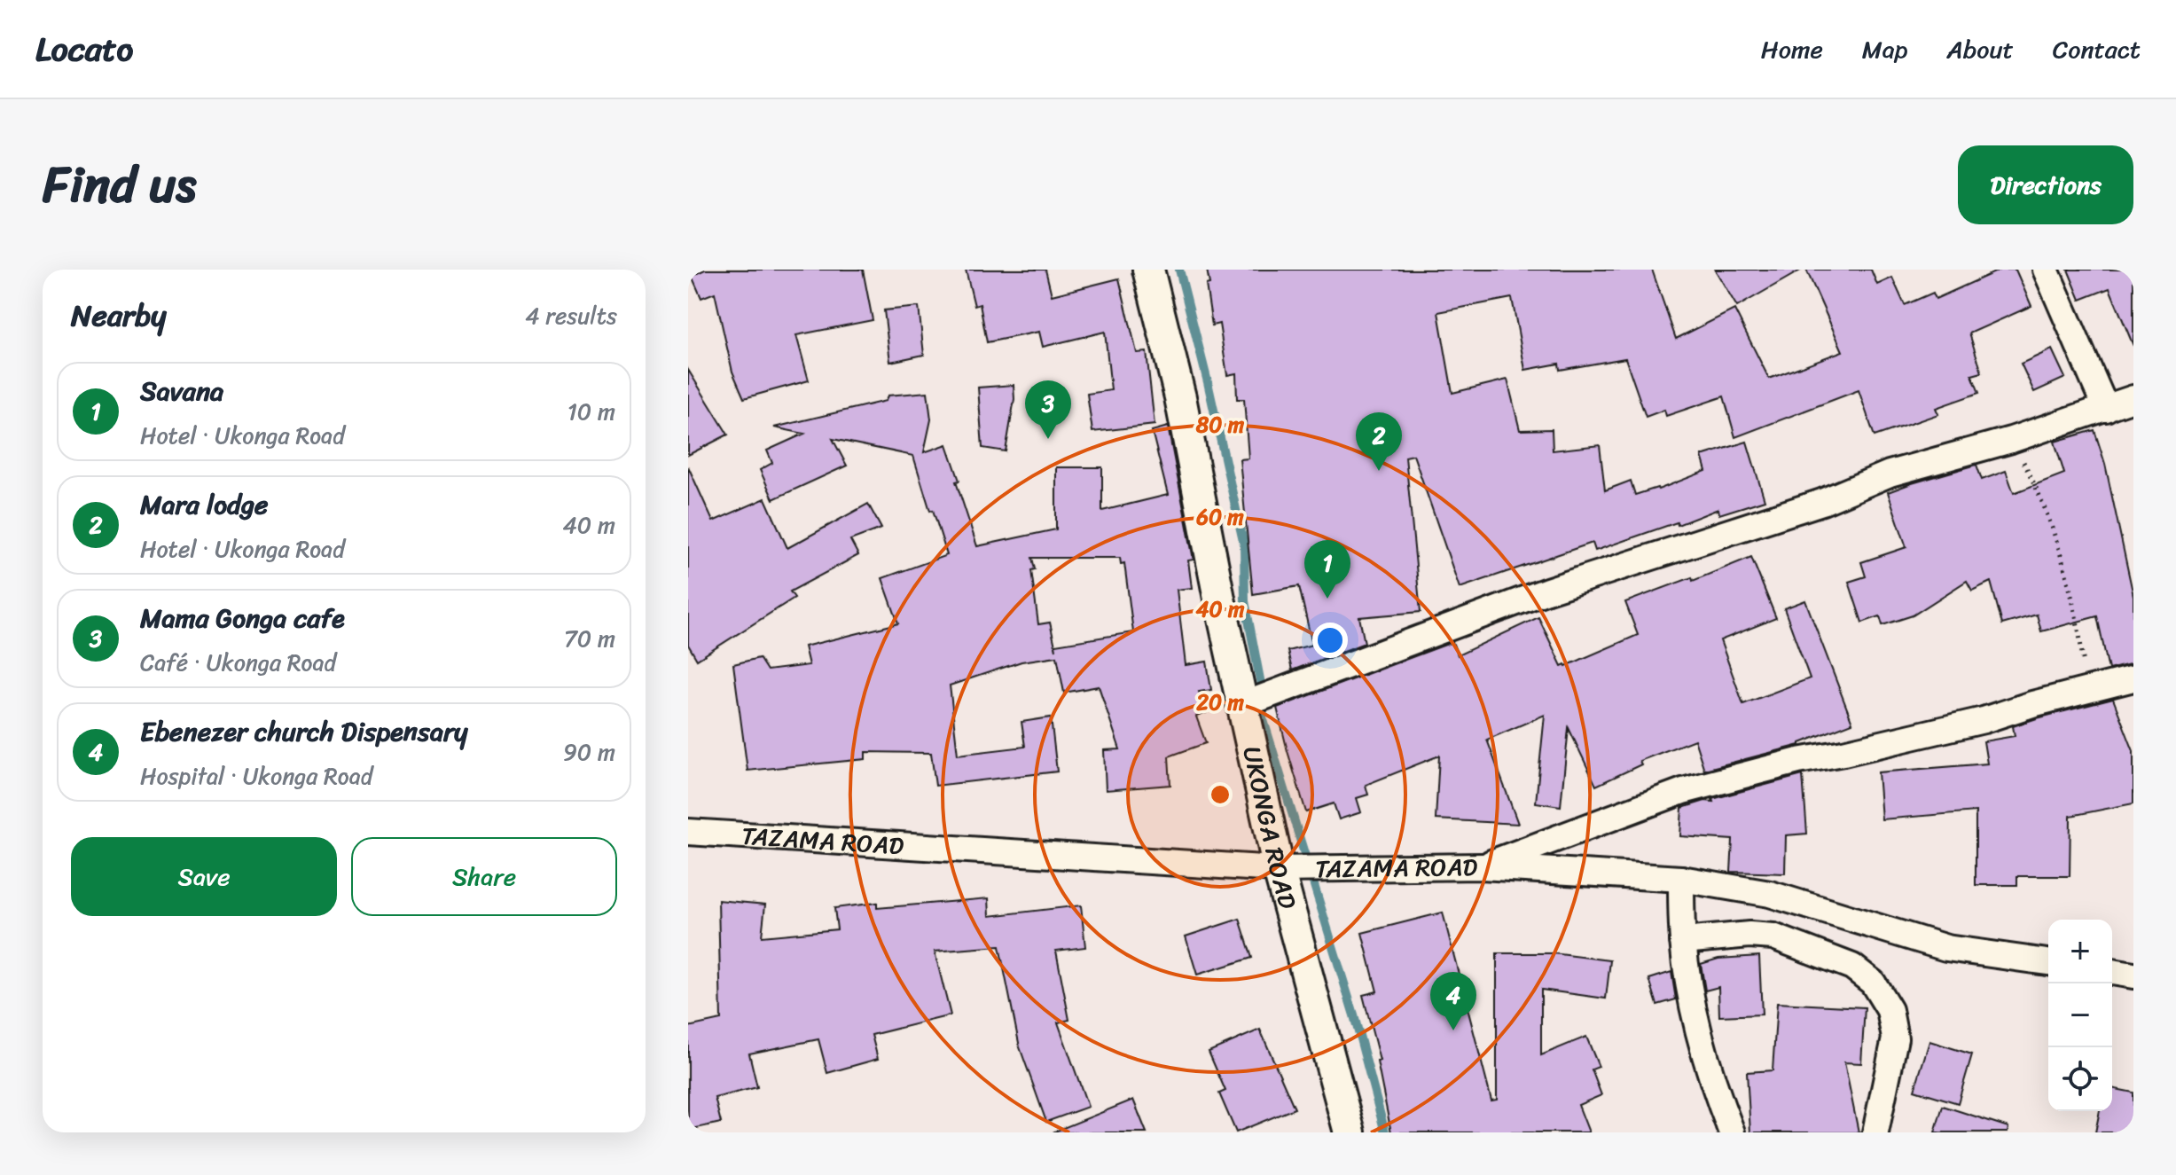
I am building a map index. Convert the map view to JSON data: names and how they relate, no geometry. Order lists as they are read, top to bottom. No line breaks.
{"streets":{"street":["UKONGA ROAD","TAZAMA ROAD"]},"crossings":[["UKONGA ROAD","TAZAMA ROAD"]],"page":{"header":"Locato","nav":["Home","Map","About","Contact"],"title":"Find us","buttons":["Directions",["Save","Share"]],"heading":["Nearby","4 results"],"list":[{"mark":"1","name":"Savana","note":"Hotel · Ukonga Road","value":"10 m"},{"mark":"2","name":"Mara lodge","note":"Hotel · Ukonga Road","value":"40 m"},{"mark":"3","name":"Mama Gonga cafe","note":"Café · Ukonga Road","value":"70 m"},{"mark":"4","name":"Ebenezer church Dispensary","note":"Hospital · Ukonga Road","value":"90 m"}],"pins":["3","2","1","4"],"map_buttons":["+","−"]},"rings":["80 m","60 m","40 m","20 m"]}
